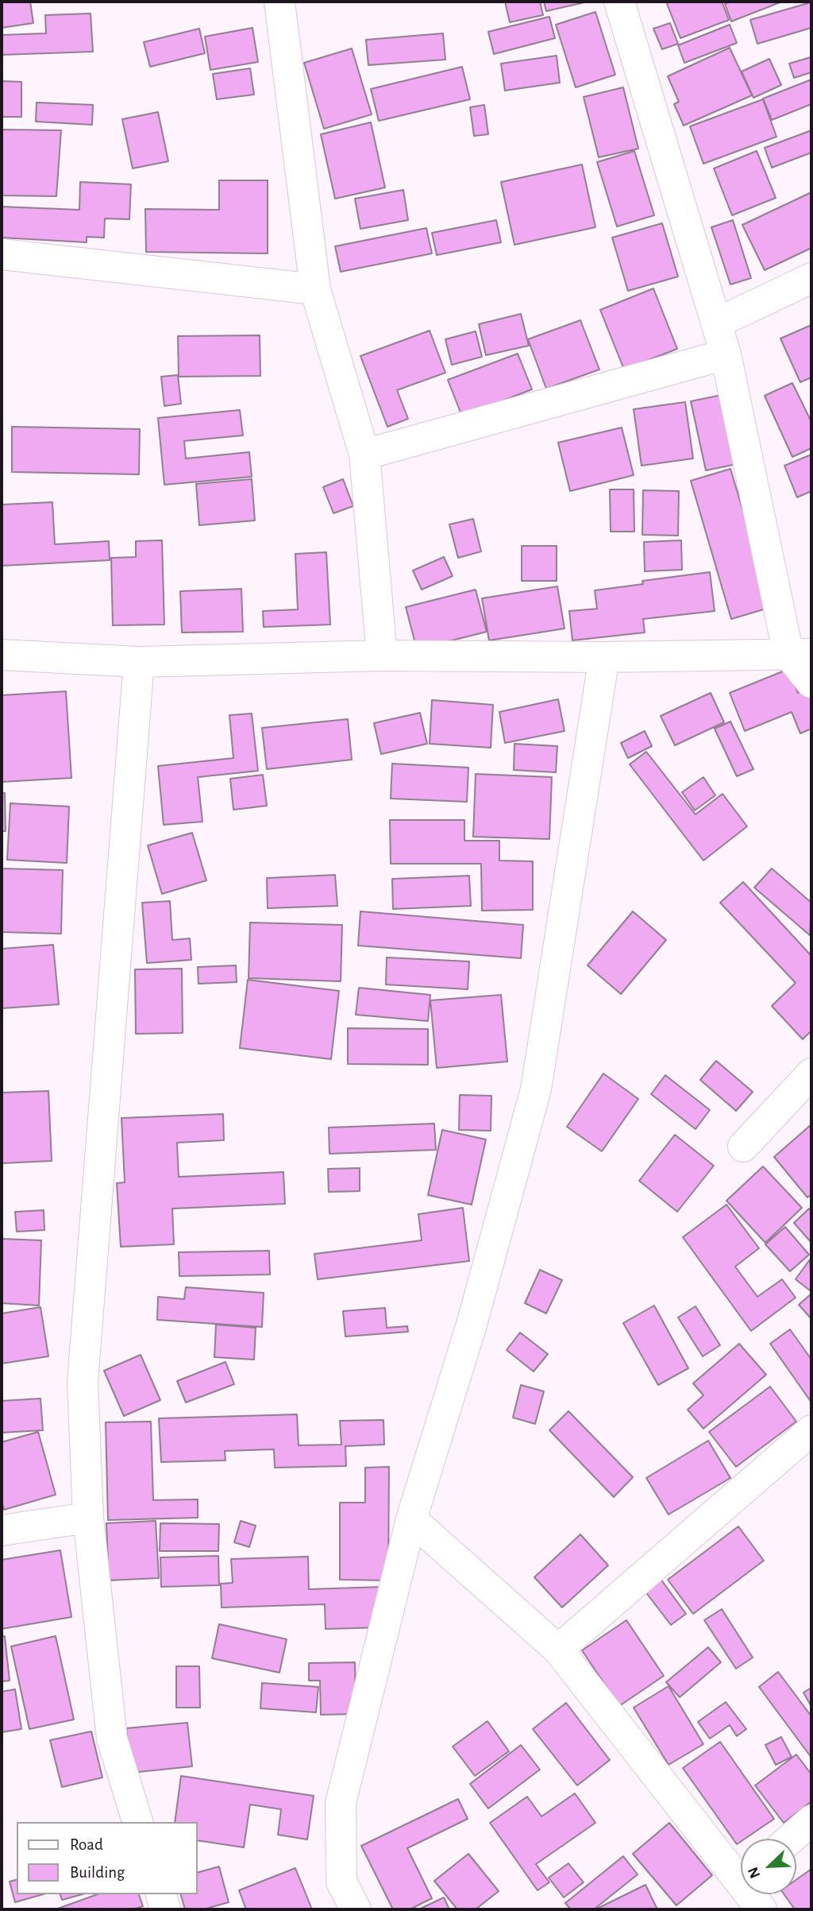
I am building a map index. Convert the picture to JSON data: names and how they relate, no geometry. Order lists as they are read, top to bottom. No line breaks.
{"legend":["Road","Building"],"north":"bottom left"}
